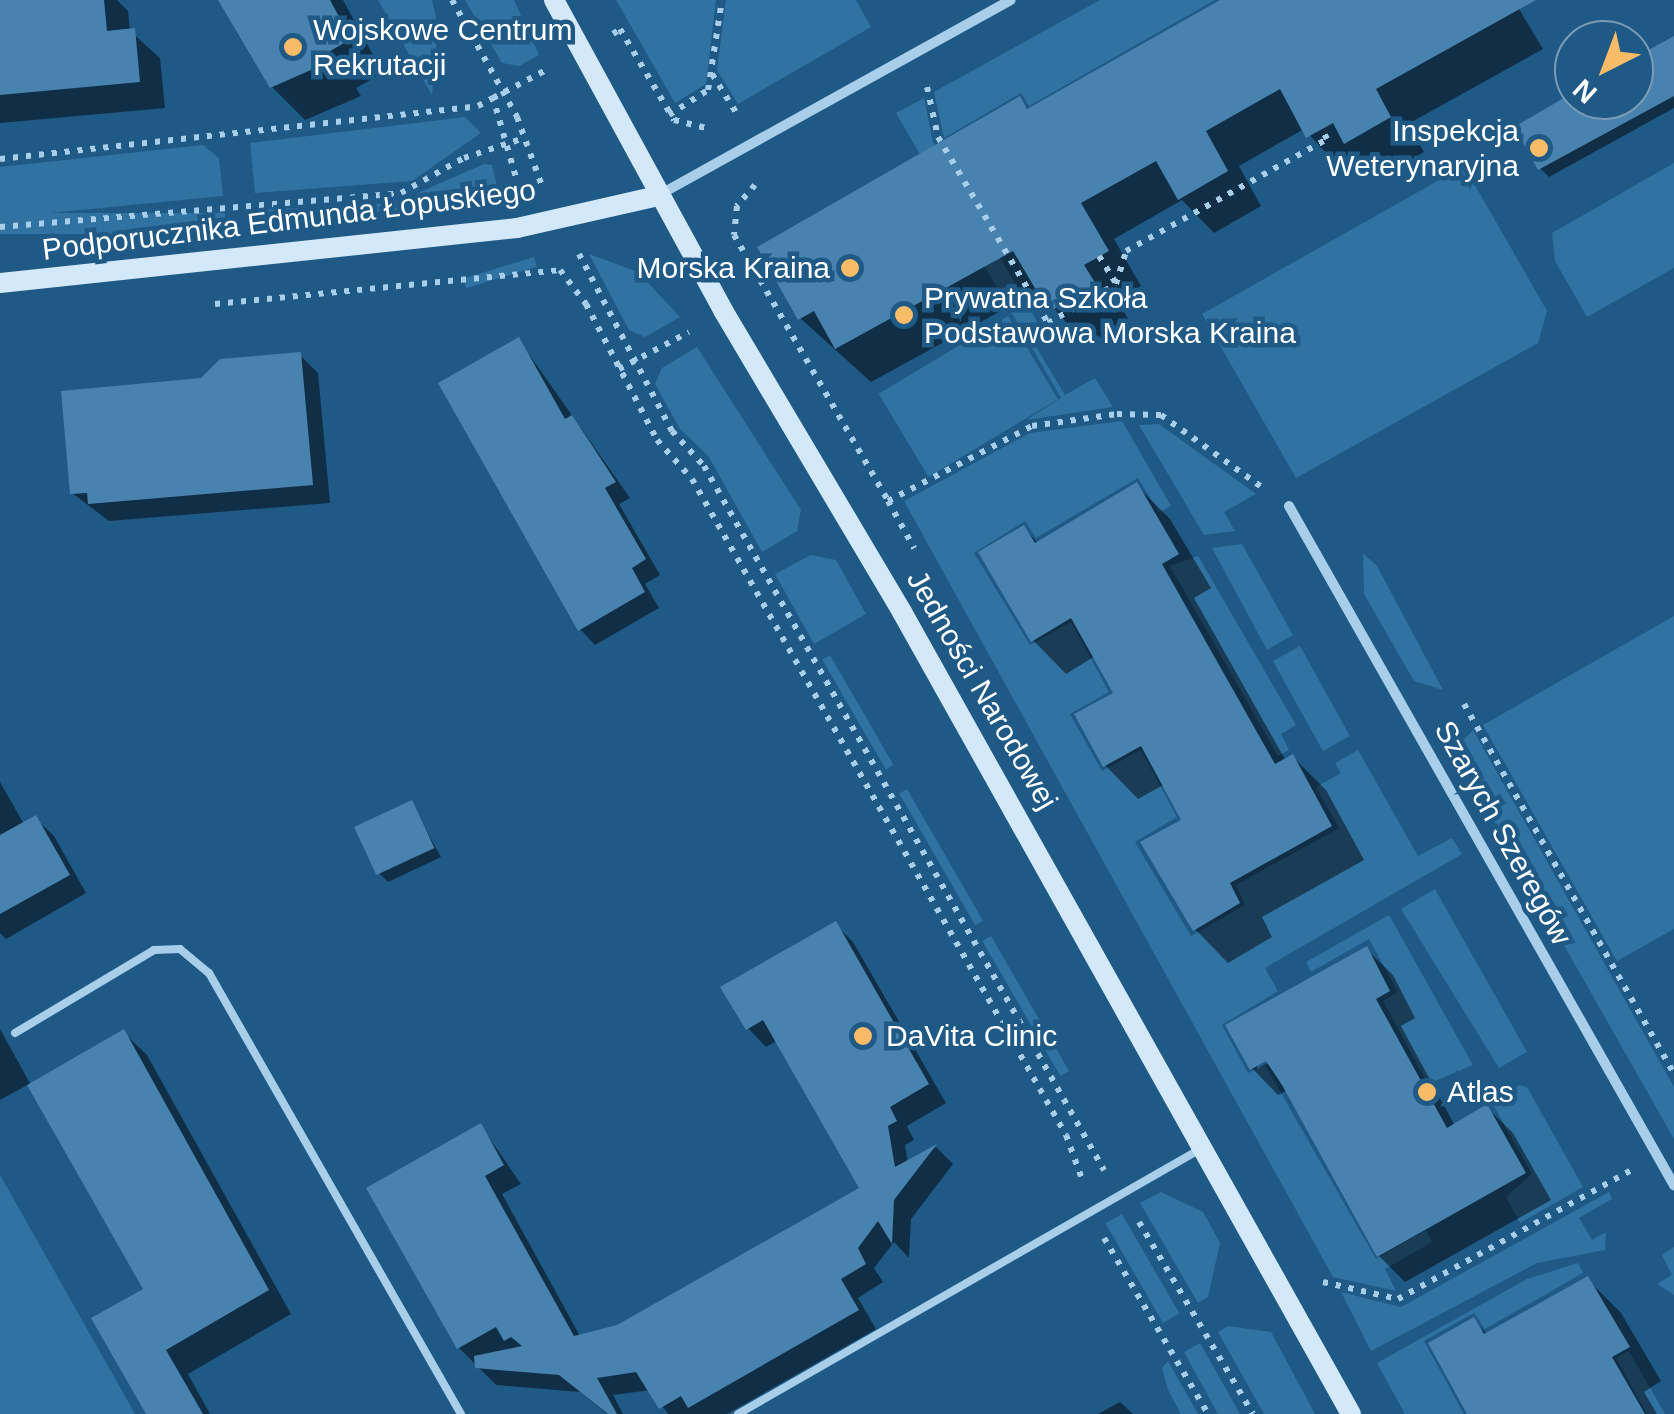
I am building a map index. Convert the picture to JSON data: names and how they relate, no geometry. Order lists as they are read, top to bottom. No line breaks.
{"streets":{"street":["Podporucznika Edmunda Łopuskiego","Jedności Narodowej","Szarych Szeregów"]},"crossings":[["Podporucznika Edmunda Łopuskiego","Jedności Narodowej"]],"places":["Wojskowe Centrum Rekrutacji","Inspekcja Weterynaryjna","Morska Kraina","Prywatna Szkoła Podstawowa Morska Kraina","DaVita Clinic","Atlas"],"north":"bottom left"}
